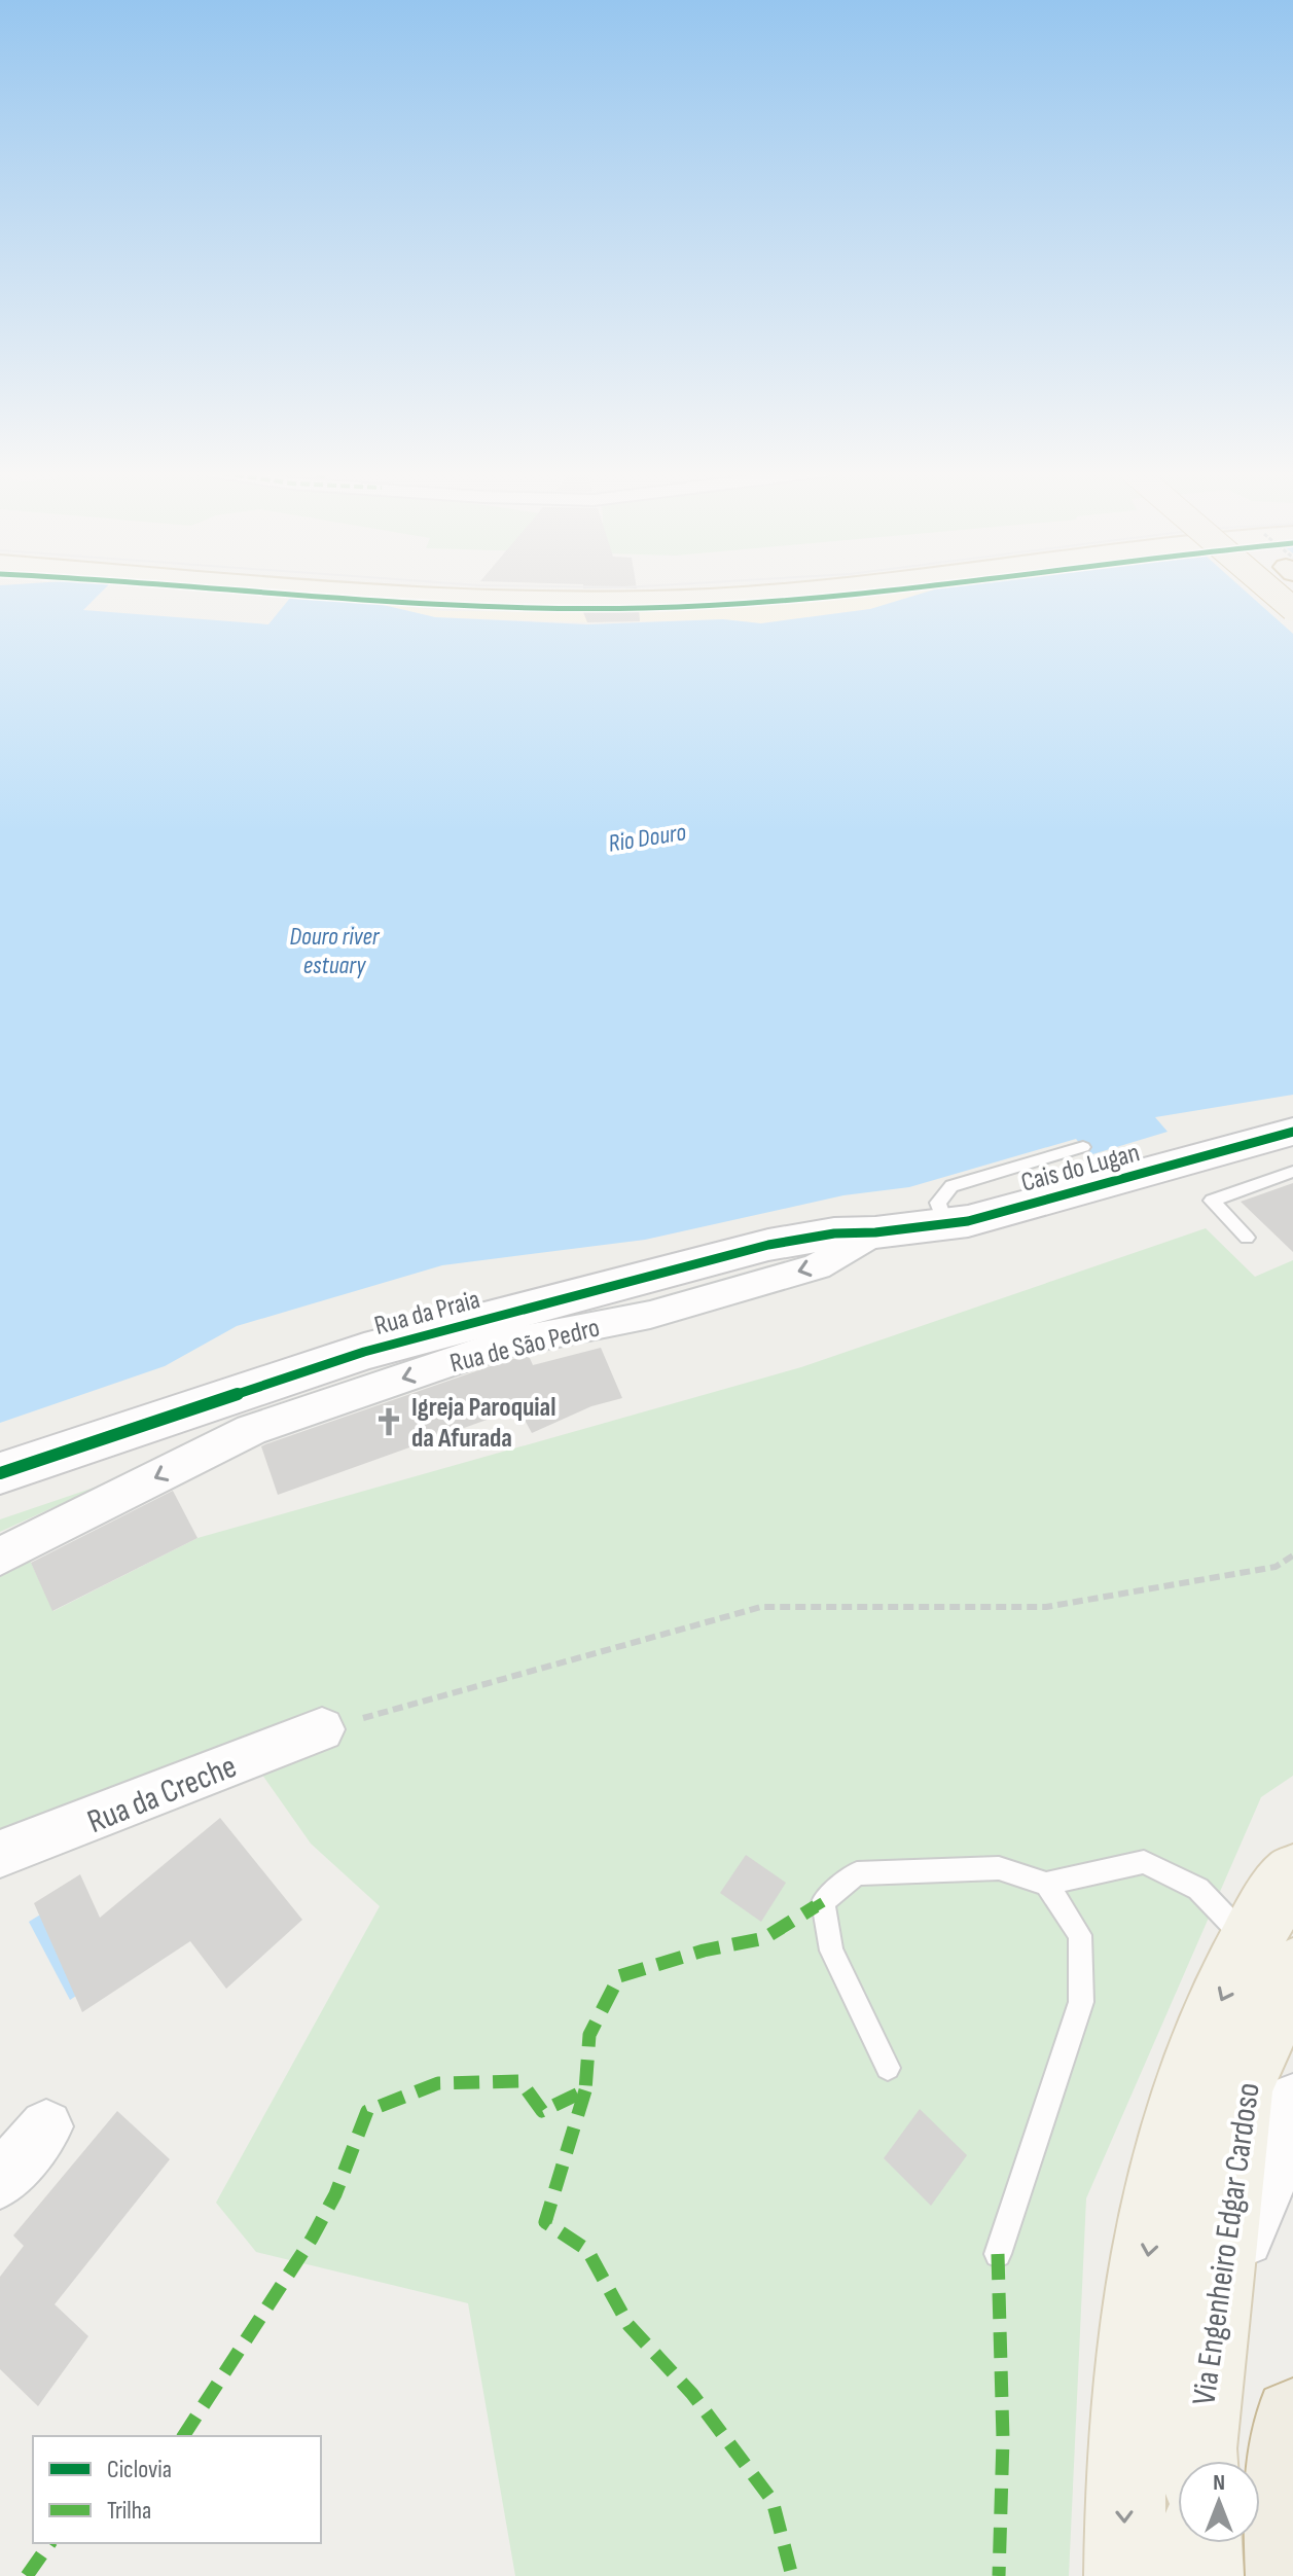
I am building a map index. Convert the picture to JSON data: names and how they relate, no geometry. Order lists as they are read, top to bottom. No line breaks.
{"streets":{"main road":["Cais do Lugan","Rua da Praia","Via Engenheiro Edgar Cardoso"],"street":["Rua de São Pedro","Rua da Creche"]},"crossings":[["Cais do Lugan","Rua da Praia"],["Cais do Lugan","Rua de São Pedro"],["Rua da Praia","Rua de São Pedro"]],"one_way":["Rua de São Pedro"],"water":["Rio Douro","Douro river estuary"],"places":{"church":["Igreja Paroquial da Afurada"]},"legend":["Ciclovia","Trilha"],"north":"top"}
